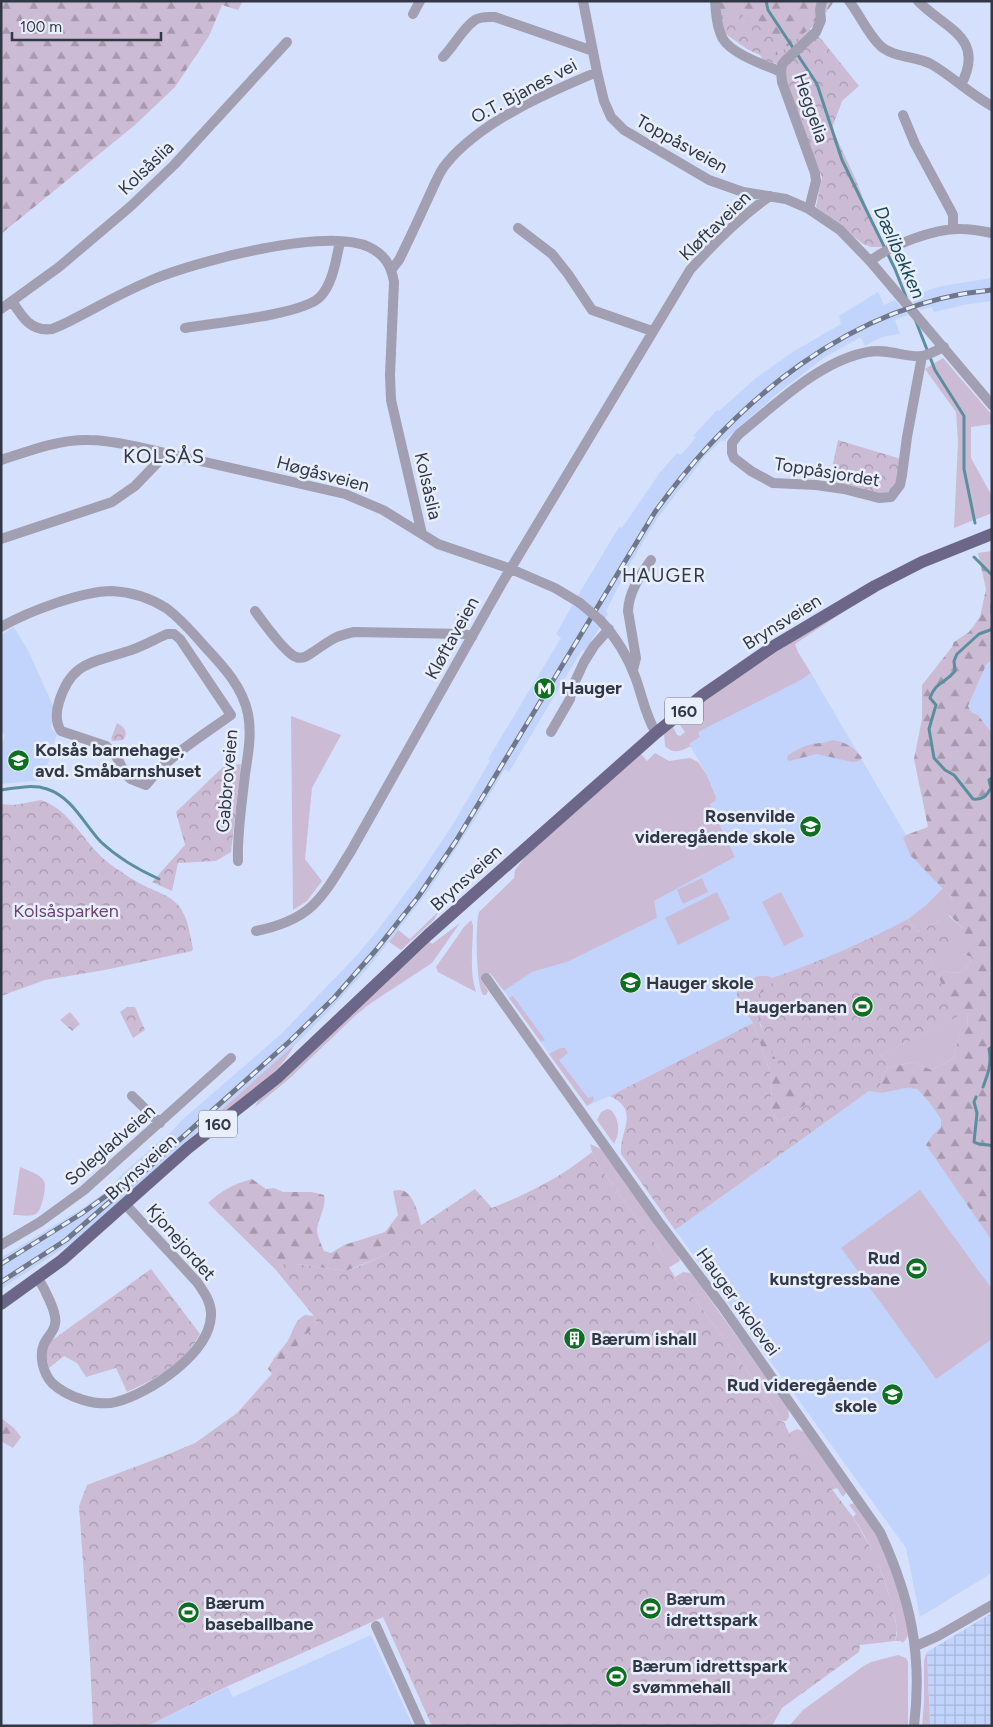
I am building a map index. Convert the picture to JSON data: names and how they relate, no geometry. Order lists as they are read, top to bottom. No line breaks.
{"streets":{"main road":["Brynsveien","160"],"street":["O.T. Bjanes vei","Heggelia","Toppåsveien","Kolsåslia","Kløftaveien","Toppåsjordet","Høgåsveien","Gabbroveien","Solegladveien","Kjonejordet","Hauger skolevei"]},"crossings":[["O.T. Bjanes vei","Toppåsveien"],["O.T. Bjanes vei","Kolsåslia"],["Heggelia","Toppåsveien"],["Toppåsveien","Kløftaveien"],["Toppåsveien","Toppåsjordet"],["Kolsåslia","Høgåsveien"],["Kløftaveien","Høgåsveien"],["Høgåsveien","Brynsveien"],["Brynsveien","Kjonejordet"]],"districts":["KOLSÅS","HAUGER"],"water":["Dælibekken"],"parks":["Kolsåsparken"],"places":{"metro station":["Hauger"],"school or university":["Kolsås barnehage, avd. Småbarnshuset","Rosenvilde videregående skole","Hauger skole","Rud videregående skole"],"sports":["Haugerbanen","Rud kunstgressbane","Bærum idrettspark","Bærum baseballbane","Bærum idrettspark svømmehall"],"building":["Bærum ishall"]},"scale_bar":"100 m"}
